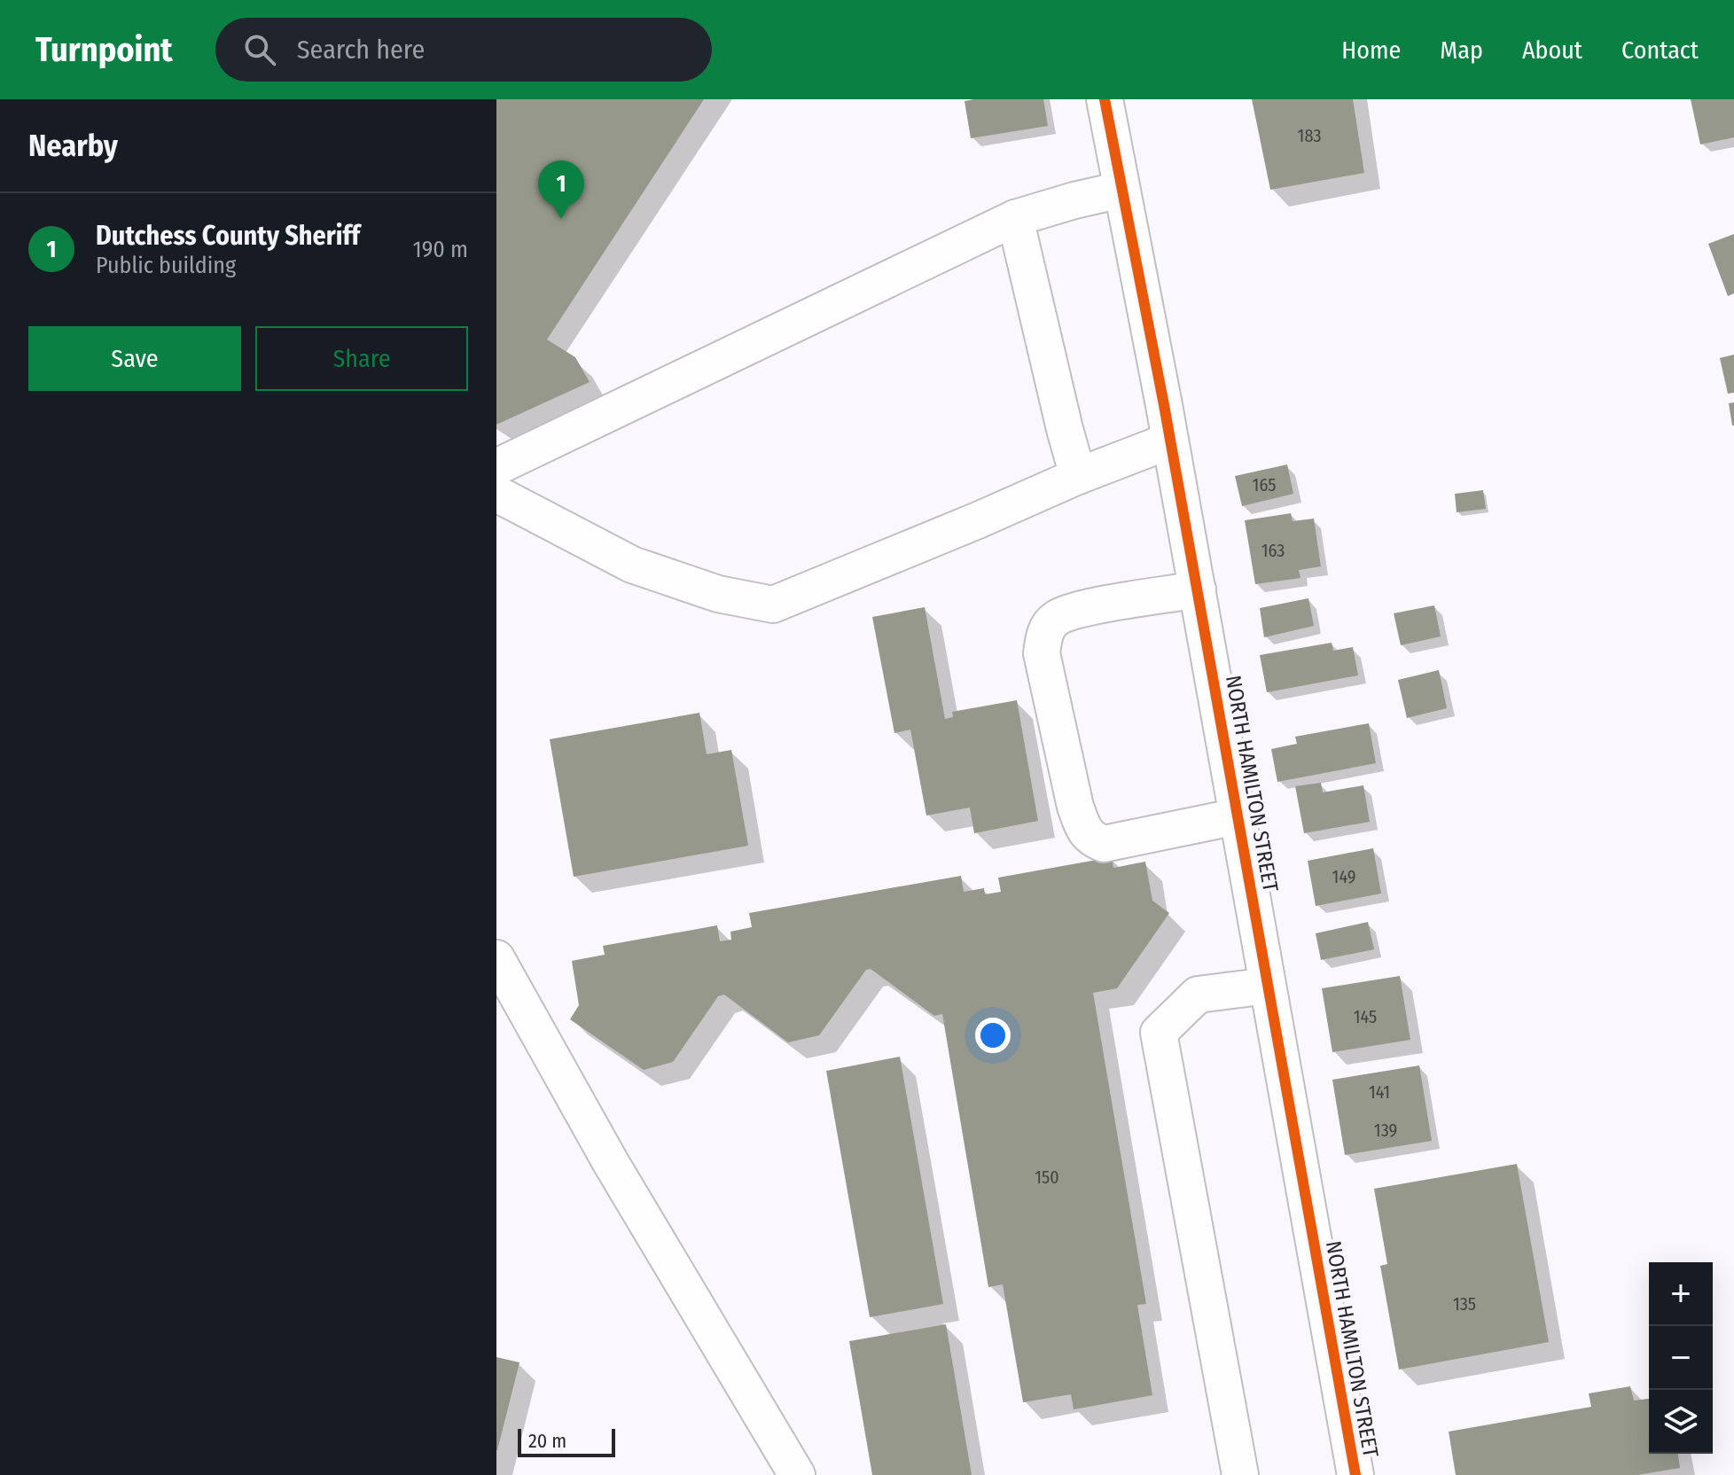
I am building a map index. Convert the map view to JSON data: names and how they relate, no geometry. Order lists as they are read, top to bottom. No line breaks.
{"streets":{"street":["NORTH HAMILTON STREET"]},"house_numbers":["183","165","163","149","145","141","139","150","135"],"scale_bar":"20 m","page":{"header":"Turnpoint","search":"Search here","nav":["Home","Map","About","Contact"],"heading":"Nearby","pins":"1","list":[{"mark":"1","name":"Dutchess County Sheriff","note":"Public building","value":"190 m"}],"buttons":["Save","Share"],"map_buttons":["+","−"],"scale":"20 m"}}
